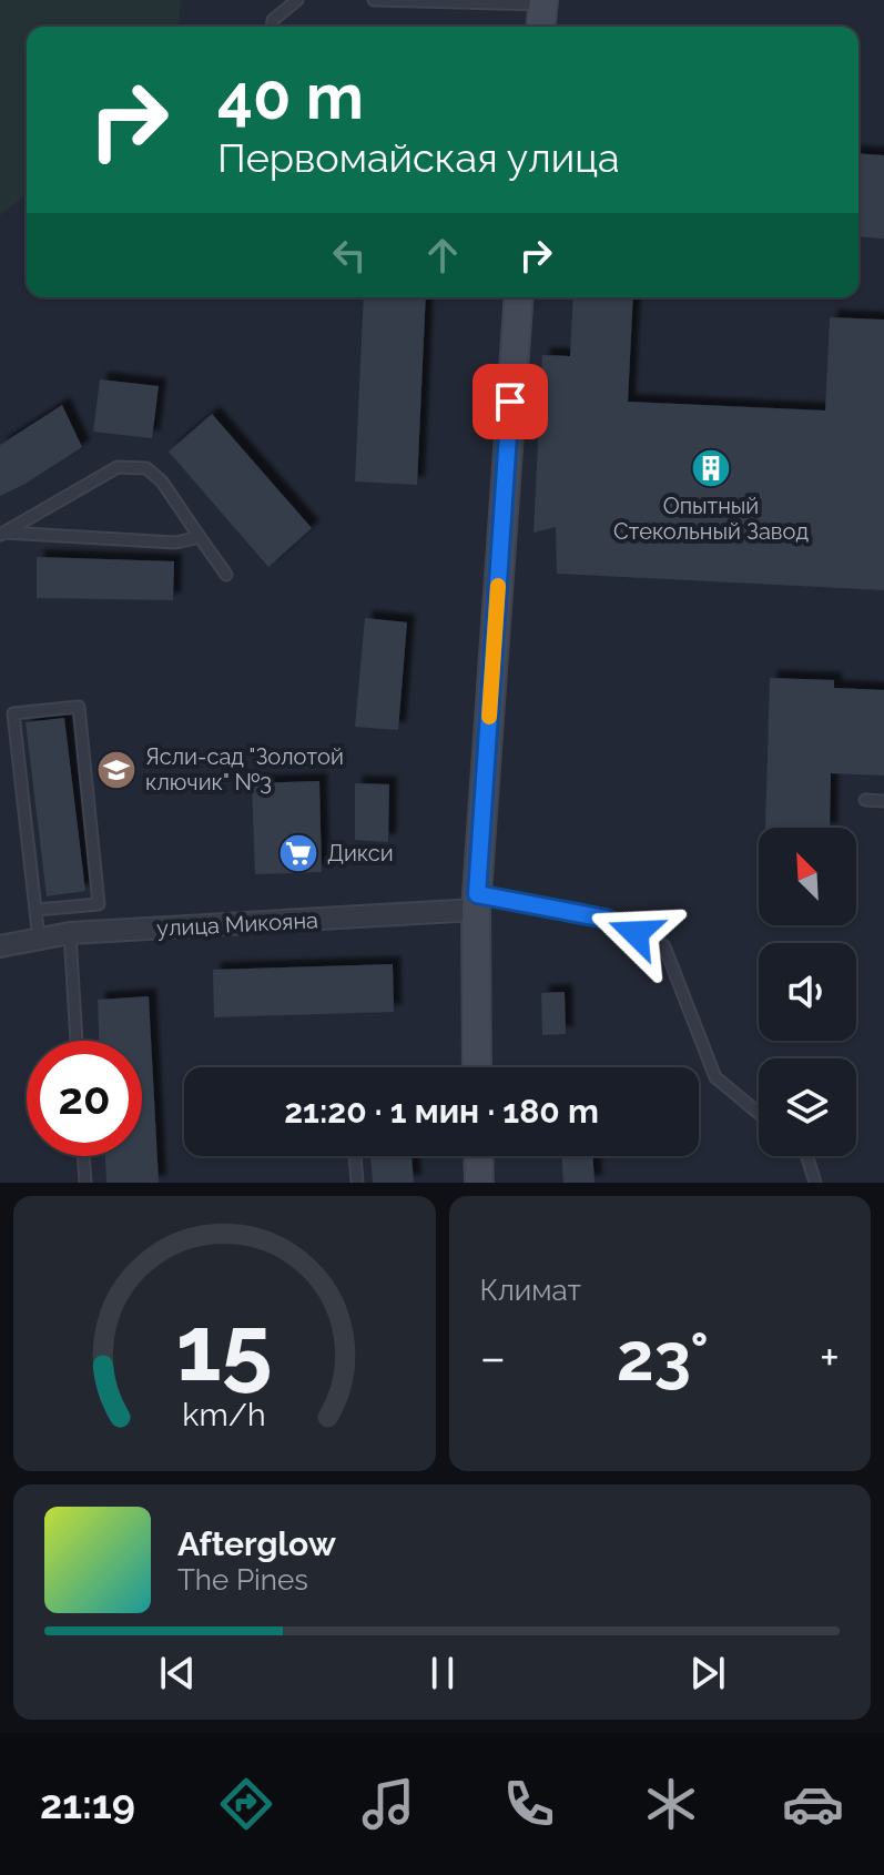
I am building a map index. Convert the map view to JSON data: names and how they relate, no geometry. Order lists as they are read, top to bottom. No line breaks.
{"streets":{"street":["улица Микояна"]},"places":{"building":["Опытный Стекольный Завод"],"school or university":["Ясли-сад \"Золотой ключик\" №3"],"supermarket":["Дикси"]},"north":"top left","page":{"turn":["40 m","Первомайская улица"],"limit":"20","trip":"21:20 · 1 мин · 180 m","tile":"Климат","heat":["−","23°","+"],"song":["Afterglow","The Pines"],"tabs":"21:19","gauge":["15","km/h"]}}
